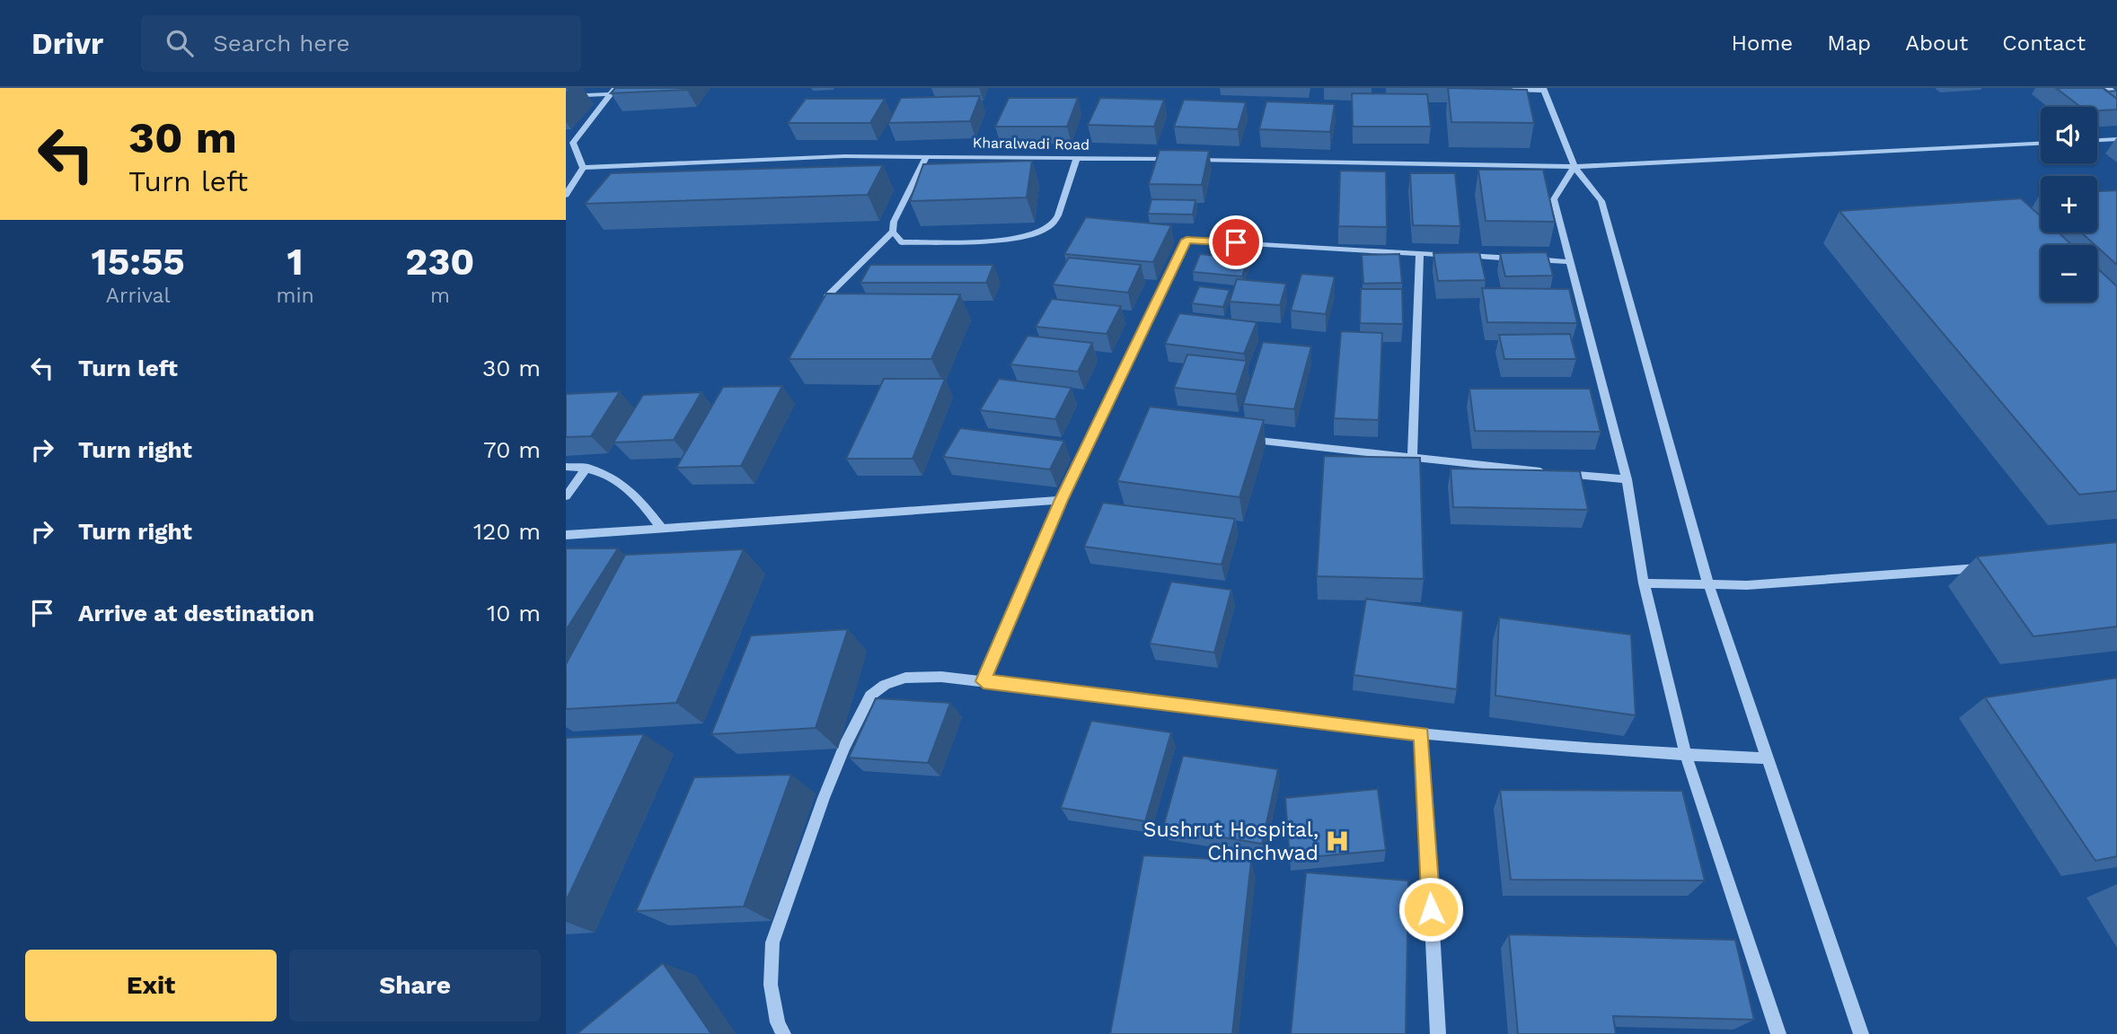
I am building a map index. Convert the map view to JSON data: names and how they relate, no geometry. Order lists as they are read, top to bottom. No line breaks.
{"streets":{"street":["Kharalwadi Road"]},"places":{"hospital":["Sushrut Hospital, Chinchwad"]},"page":{"header":"Drivr","search":"Search here","nav":["Home","Map","About","Contact"],"turn":["30 m","Turn left"],"map_buttons":["+","−"],"eta":["15:55","Arrival","1","min","230","m"],"list":[{"name":"Turn left","value":"30 m"},{"name":"Turn right","value":"70 m"},{"name":"Turn right","value":"120 m"},{"name":"Arrive at destination","value":"10 m"}],"buttons":["Exit","Share"]}}
